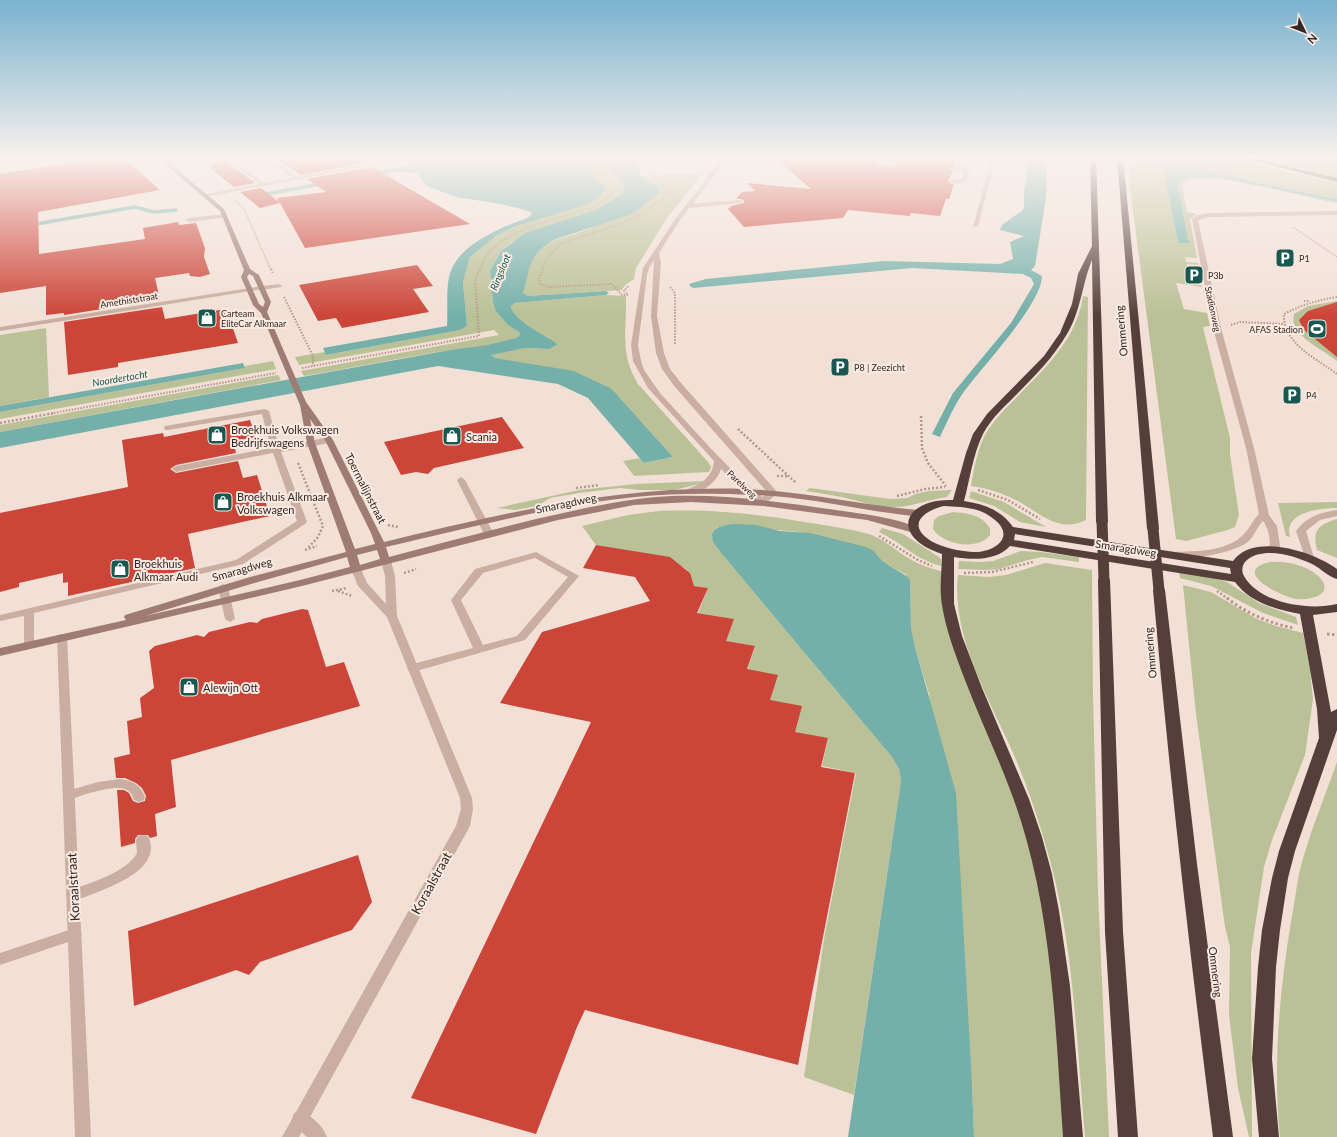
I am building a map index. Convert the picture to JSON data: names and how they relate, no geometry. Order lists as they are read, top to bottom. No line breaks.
{"streets":{"highway":["Ommering","Smaragdweg"],"street":["Amethiststraat","Stadionweg","Parelweg","Toermalijnstraat","Koraalstraat"]},"crossings":[["Parelweg","Smaragdweg"],["Toermalijnstraat","Smaragdweg"],["Toermalijnstraat","Koraalstraat"],["Smaragdweg","Koraalstraat"]],"water":["Ringsloot","Noordertocht"],"places":{"parking":["P1","P3b","P8 | Zeezicht","P4"],"shop":["Carteam EliteCar Alkmaar","Broekhuis Volkswagen Bedrijfswagens","Scania","Broekhuis Alkmaar Volkswagen","Broekhuis Alkmaar Audi","Alewijn Ott"],"sports":["AFAS Stadion"]},"north":"bottom right"}
